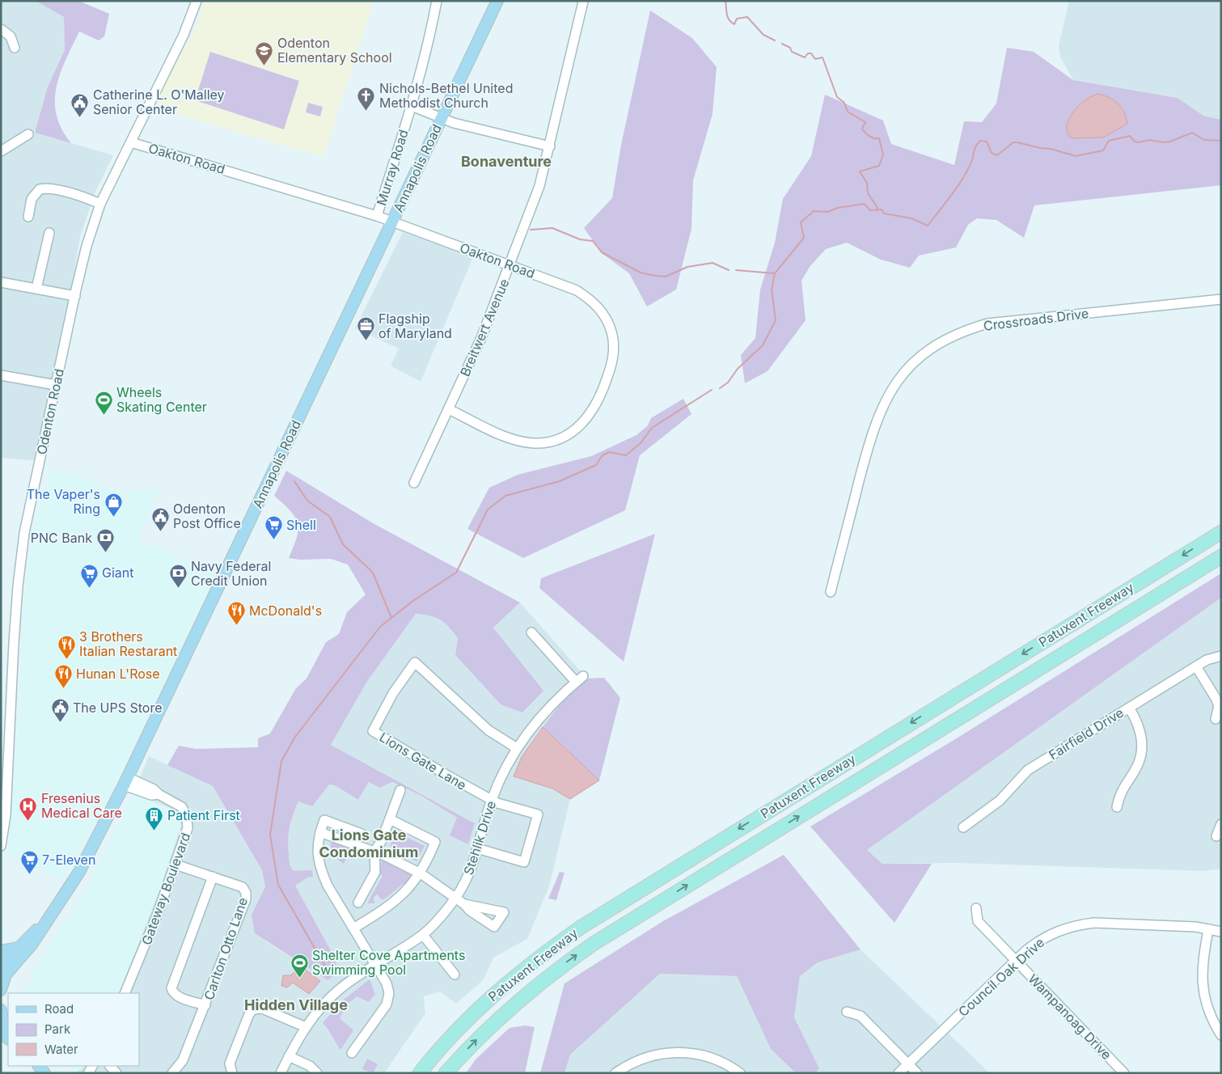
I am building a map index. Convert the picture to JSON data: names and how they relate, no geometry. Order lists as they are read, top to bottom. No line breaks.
{"streets":{"highway":["Patuxent Freeway"],"main road":["Annapolis Road"],"street":["Oakton Road","Murray Road","Crossroads Drive","Breitwert Avenue","Odenton Road","Fairfield Drive","Lions Gate Lane","Stehlik Drive","Gateway Boulevard","Carlton Otto Lane","Council Oak Drive","Wampanoag Drive"]},"crossings":[["Oakton Road","Murray Road"],["Oakton Road","Annapolis Road"],["Oakton Road","Breitwert Avenue"],["Oakton Road","Odenton Road"],["Annapolis Road","Gateway Boulevard"],["Lions Gate Lane","Stehlik Drive"],["Gateway Boulevard","Carlton Otto Lane"],["Council Oak Drive","Wampanoag Drive"]],"districts":["Bonaventure","Lions Gate Condominium","Hidden Village"],"places":{"school or university":["Odenton Elementary School"],"church":["Nichols-Bethel United Methodist Church"],"public building":["Catherine L. O'Malley Senior Center","Odenton Post Office","The UPS Store"],"office":["Flagship of Maryland"],"sports":["Wheels Skating Center","Shelter Cove Apartments Swimming Pool"],"shop":["The Vaper's Ring"],"supermarket":["Shell","Giant","7-Eleven"],"bank":["PNC Bank","Navy Federal Credit Union"],"restaurant":["McDonald's","3 Brothers Italian Restarant","Hunan L'Rose"],"hospital":["Fresenius Medical Care"],"building":["Patient First"]},"legend":["Road","Park","Water"]}
